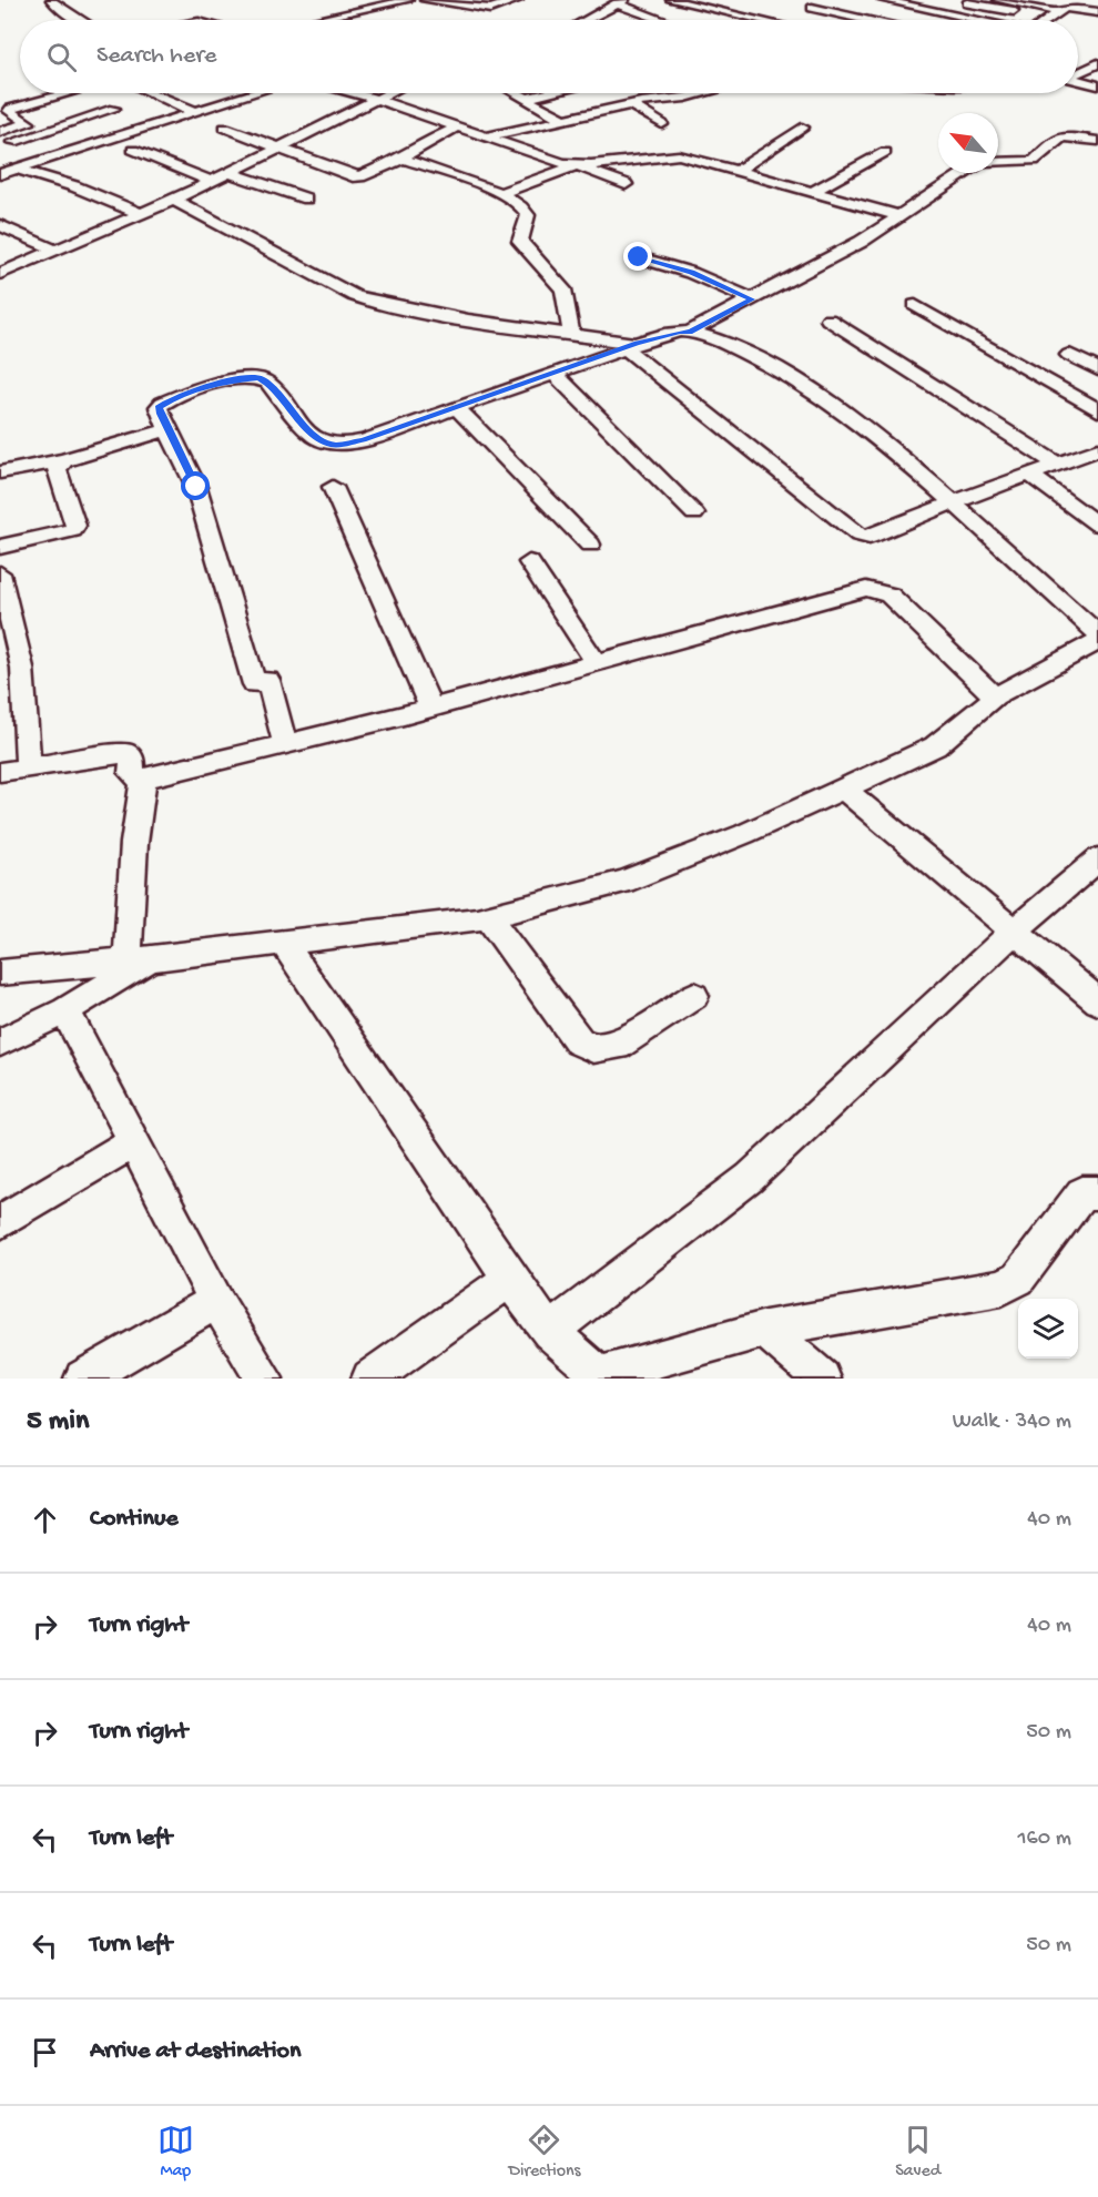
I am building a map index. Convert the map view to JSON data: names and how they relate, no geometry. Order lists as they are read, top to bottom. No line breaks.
{"north":"top left","page":{"search":"Search here","heading":["5 min","Walk · 340 m"],"list":[["Continue","40 m"],["Turn right","40 m"],["Turn right","50 m"],["Turn left","160 m"],["Turn left","50 m"],"Arrive at destination"],"nav":["Map","Directions","Saved"]}}
